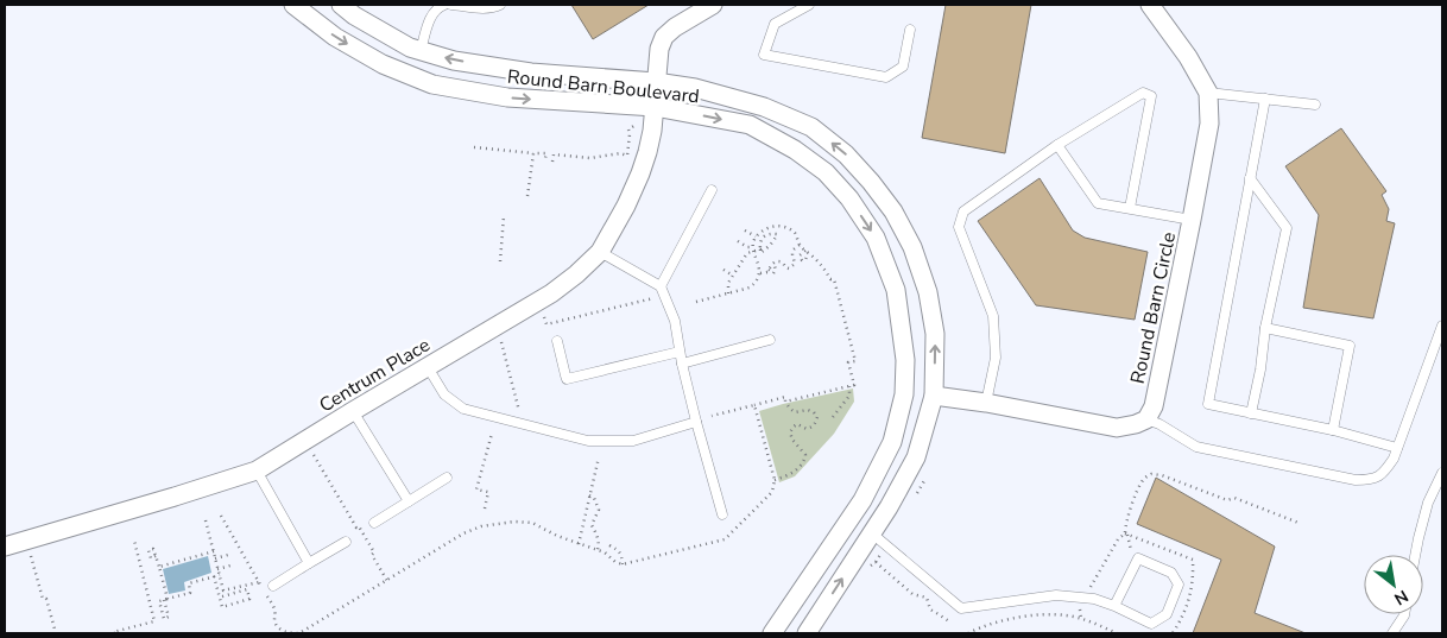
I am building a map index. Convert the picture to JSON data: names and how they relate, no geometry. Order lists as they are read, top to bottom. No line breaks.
{"streets":{"street":["Round Barn Boulevard","Round Barn Circle","Centrum Place"]},"crossings":[["Round Barn Boulevard","Centrum Place"]],"north":"bottom right"}
